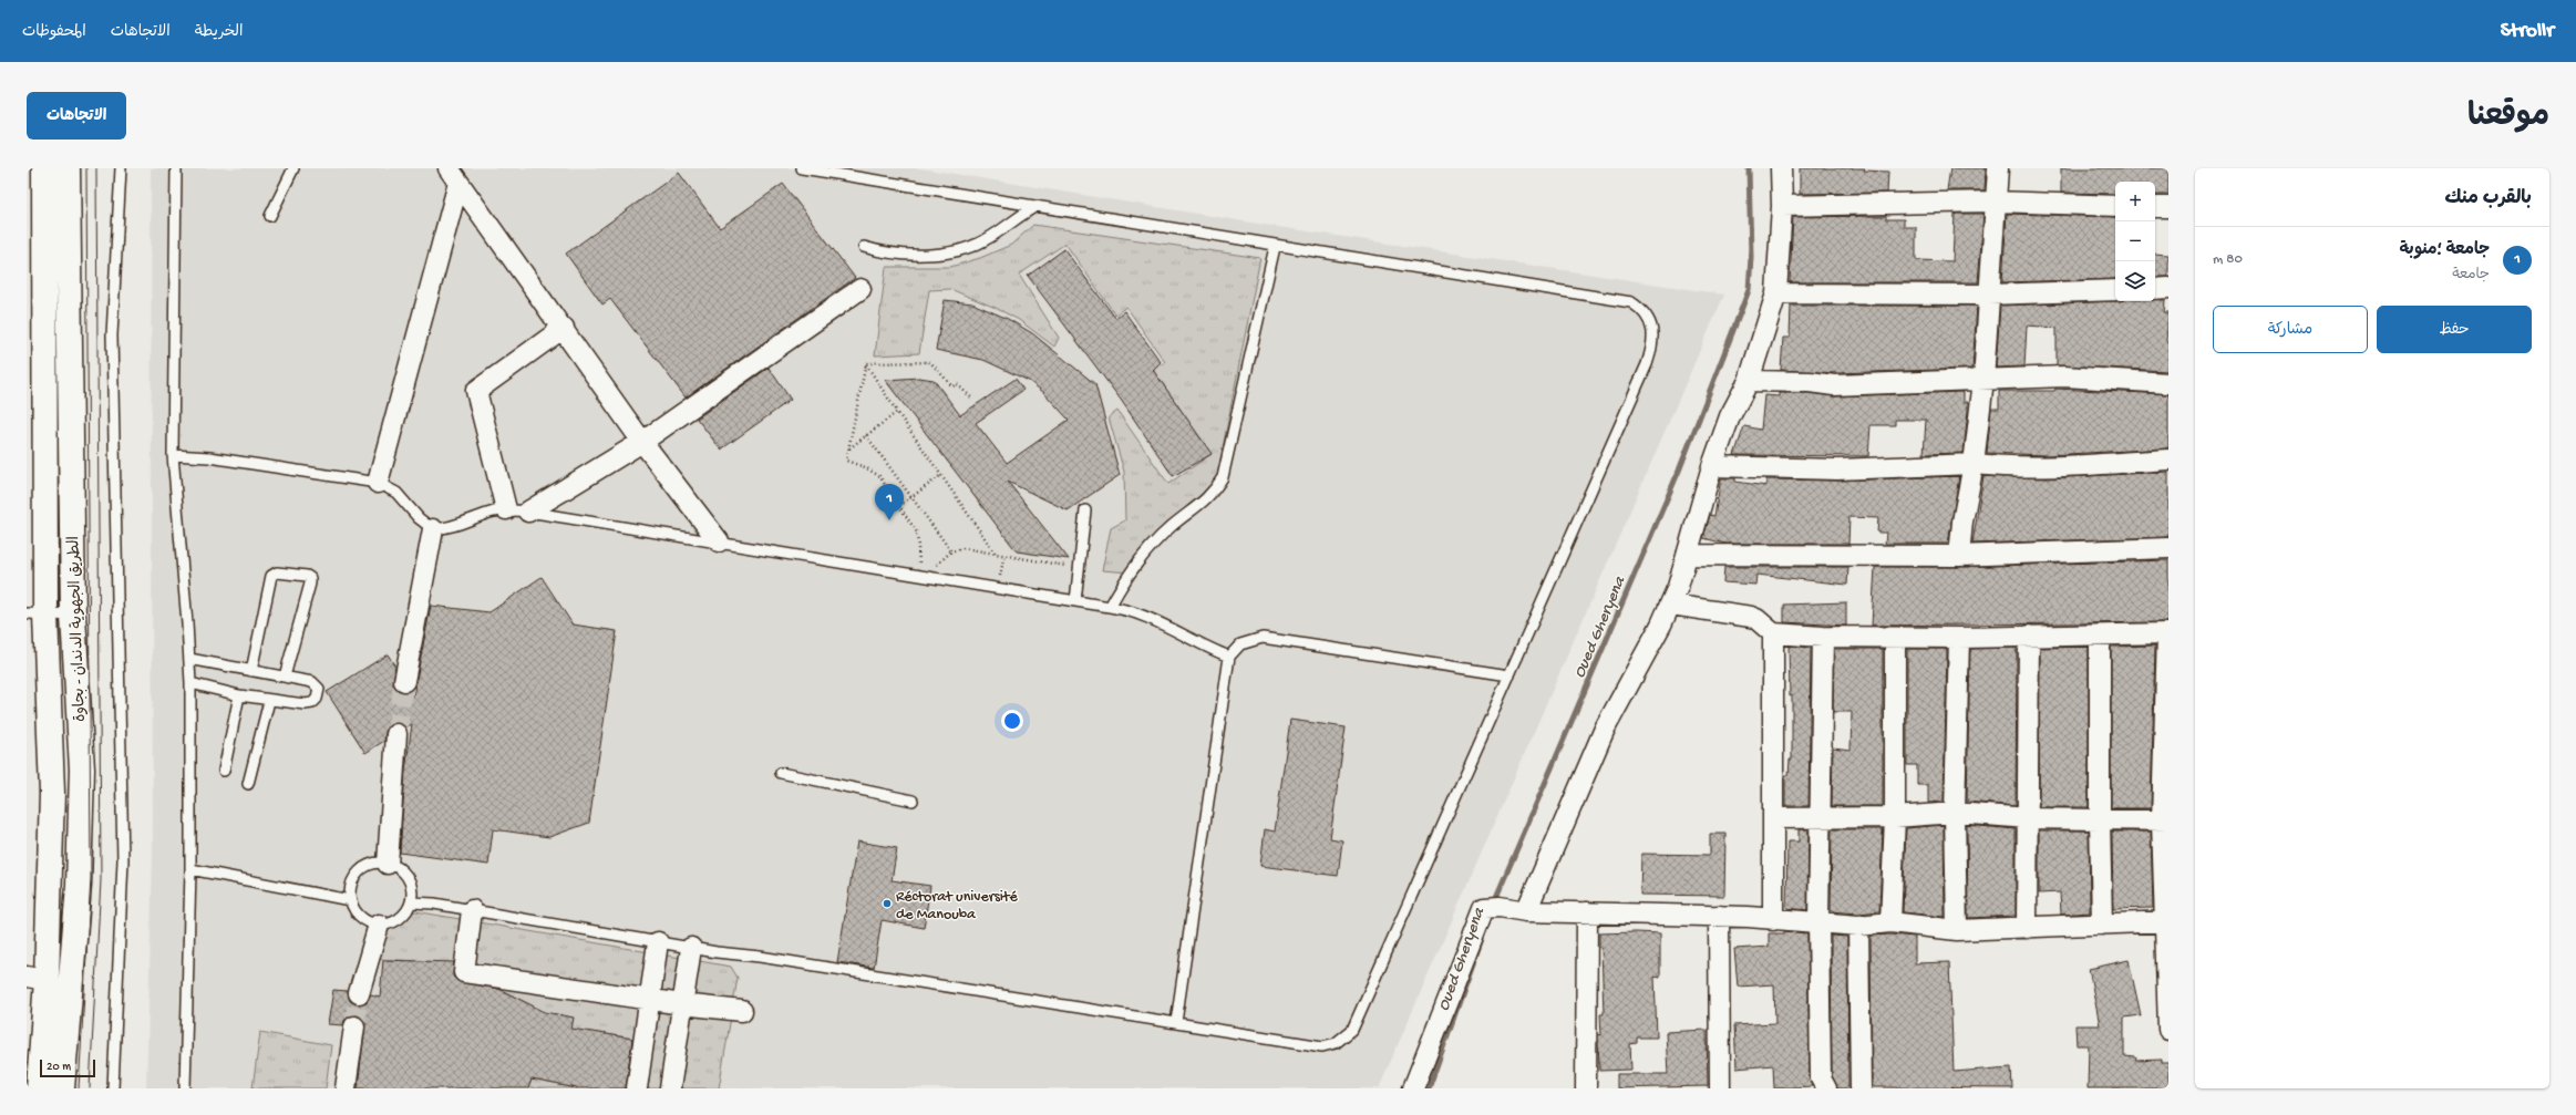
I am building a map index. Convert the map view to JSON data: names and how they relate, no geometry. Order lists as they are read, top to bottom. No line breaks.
{"streets":{"main road":["الطريق الجهوية الدندان - بجاوة"]},"water":["Oued Gheryena"],"places":["Réctorat université de Manouba"],"scale_bar":"20 m","page":{"header":"Strollr","nav":["الخريطة","الاتجاهات","المحفوظات"],"title":"موقعنا","buttons":["الاتجاهات",["حفظ","مشاركة"]],"heading":"بالقرب منك","map_buttons":["+","−"],"list":[{"mark":"1","name":"جامعة ؛منوبة","note":"جامعة","value":"80 m"}],"pins":"1","scale":"20 m"}}
